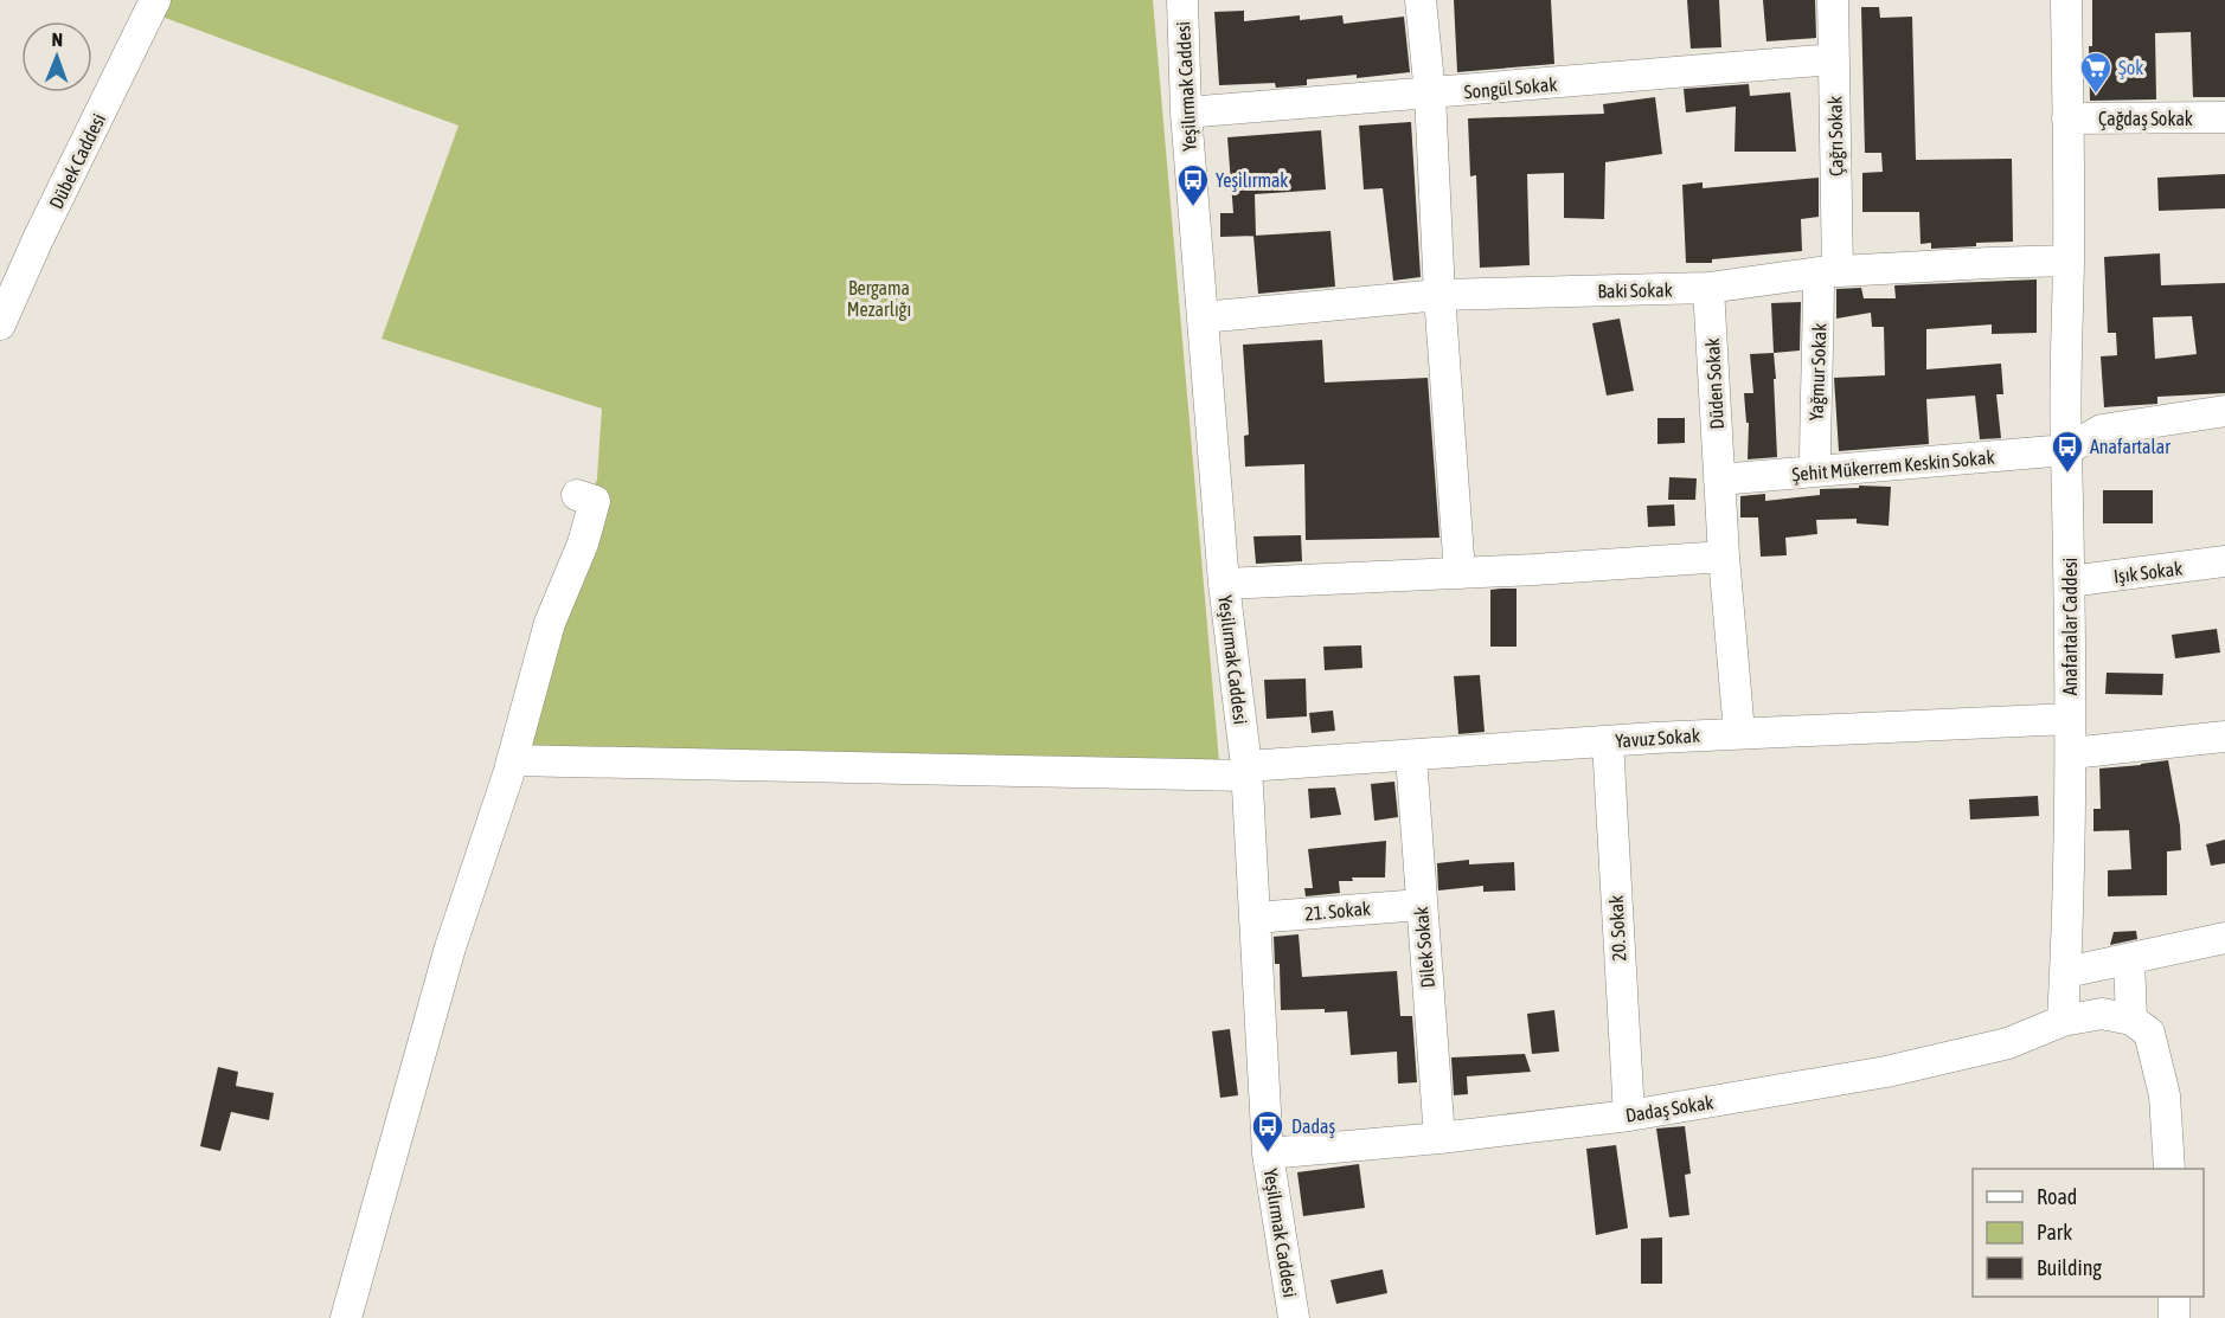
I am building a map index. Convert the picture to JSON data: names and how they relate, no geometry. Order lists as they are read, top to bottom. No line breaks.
{"streets":{"street":["Yeşilırmak Caddesi","Songül Sokak","Çağdaş Sokak","Çağrı Sokak","Dübek Caddesi","Baki Sokak","Yağmur Sokak","Düden Sokak","Şehit Mükerrem Keskin Sokak","Işık Sokak","Anafartalar Caddesi","Yavuz Sokak","21. Sokak","20. Sokak","Dilek Sokak","Dadaş Sokak"]},"crossings":[["Yeşilırmak Caddesi","Songül Sokak"],["Yeşilırmak Caddesi","Baki Sokak"],["Yeşilırmak Caddesi","Yavuz Sokak"],["Yeşilırmak Caddesi","21. Sokak"],["Yeşilırmak Caddesi","Dadaş Sokak"],["Songül Sokak","Çağrı Sokak"],["Çağdaş Sokak","Anafartalar Caddesi"],["Çağrı Sokak","Baki Sokak"],["Çağrı Sokak","Yağmur Sokak"],["Baki Sokak","Yağmur Sokak"],["Baki Sokak","Düden Sokak"],["Baki Sokak","Anafartalar Caddesi"],["Yağmur Sokak","Şehit Mükerrem Keskin Sokak"],["Düden Sokak","Şehit Mükerrem Keskin Sokak"],["Şehit Mükerrem Keskin Sokak","Anafartalar Caddesi"],["Işık Sokak","Anafartalar Caddesi"],["Anafartalar Caddesi","Yavuz Sokak"],["Anafartalar Caddesi","Dadaş Sokak"],["Yavuz Sokak","20. Sokak"],["Yavuz Sokak","Dilek Sokak"],["21. Sokak","Dilek Sokak"],["20. Sokak","Dadaş Sokak"],["Dilek Sokak","Dadaş Sokak"]],"parks":["Bergama Mezarlığı"],"places":{"supermarket":["Şok"],"bus stop":["Yeşilırmak","Anafartalar","Dadaş"]},"legend":["Road","Park","Building"],"north":"top"}
